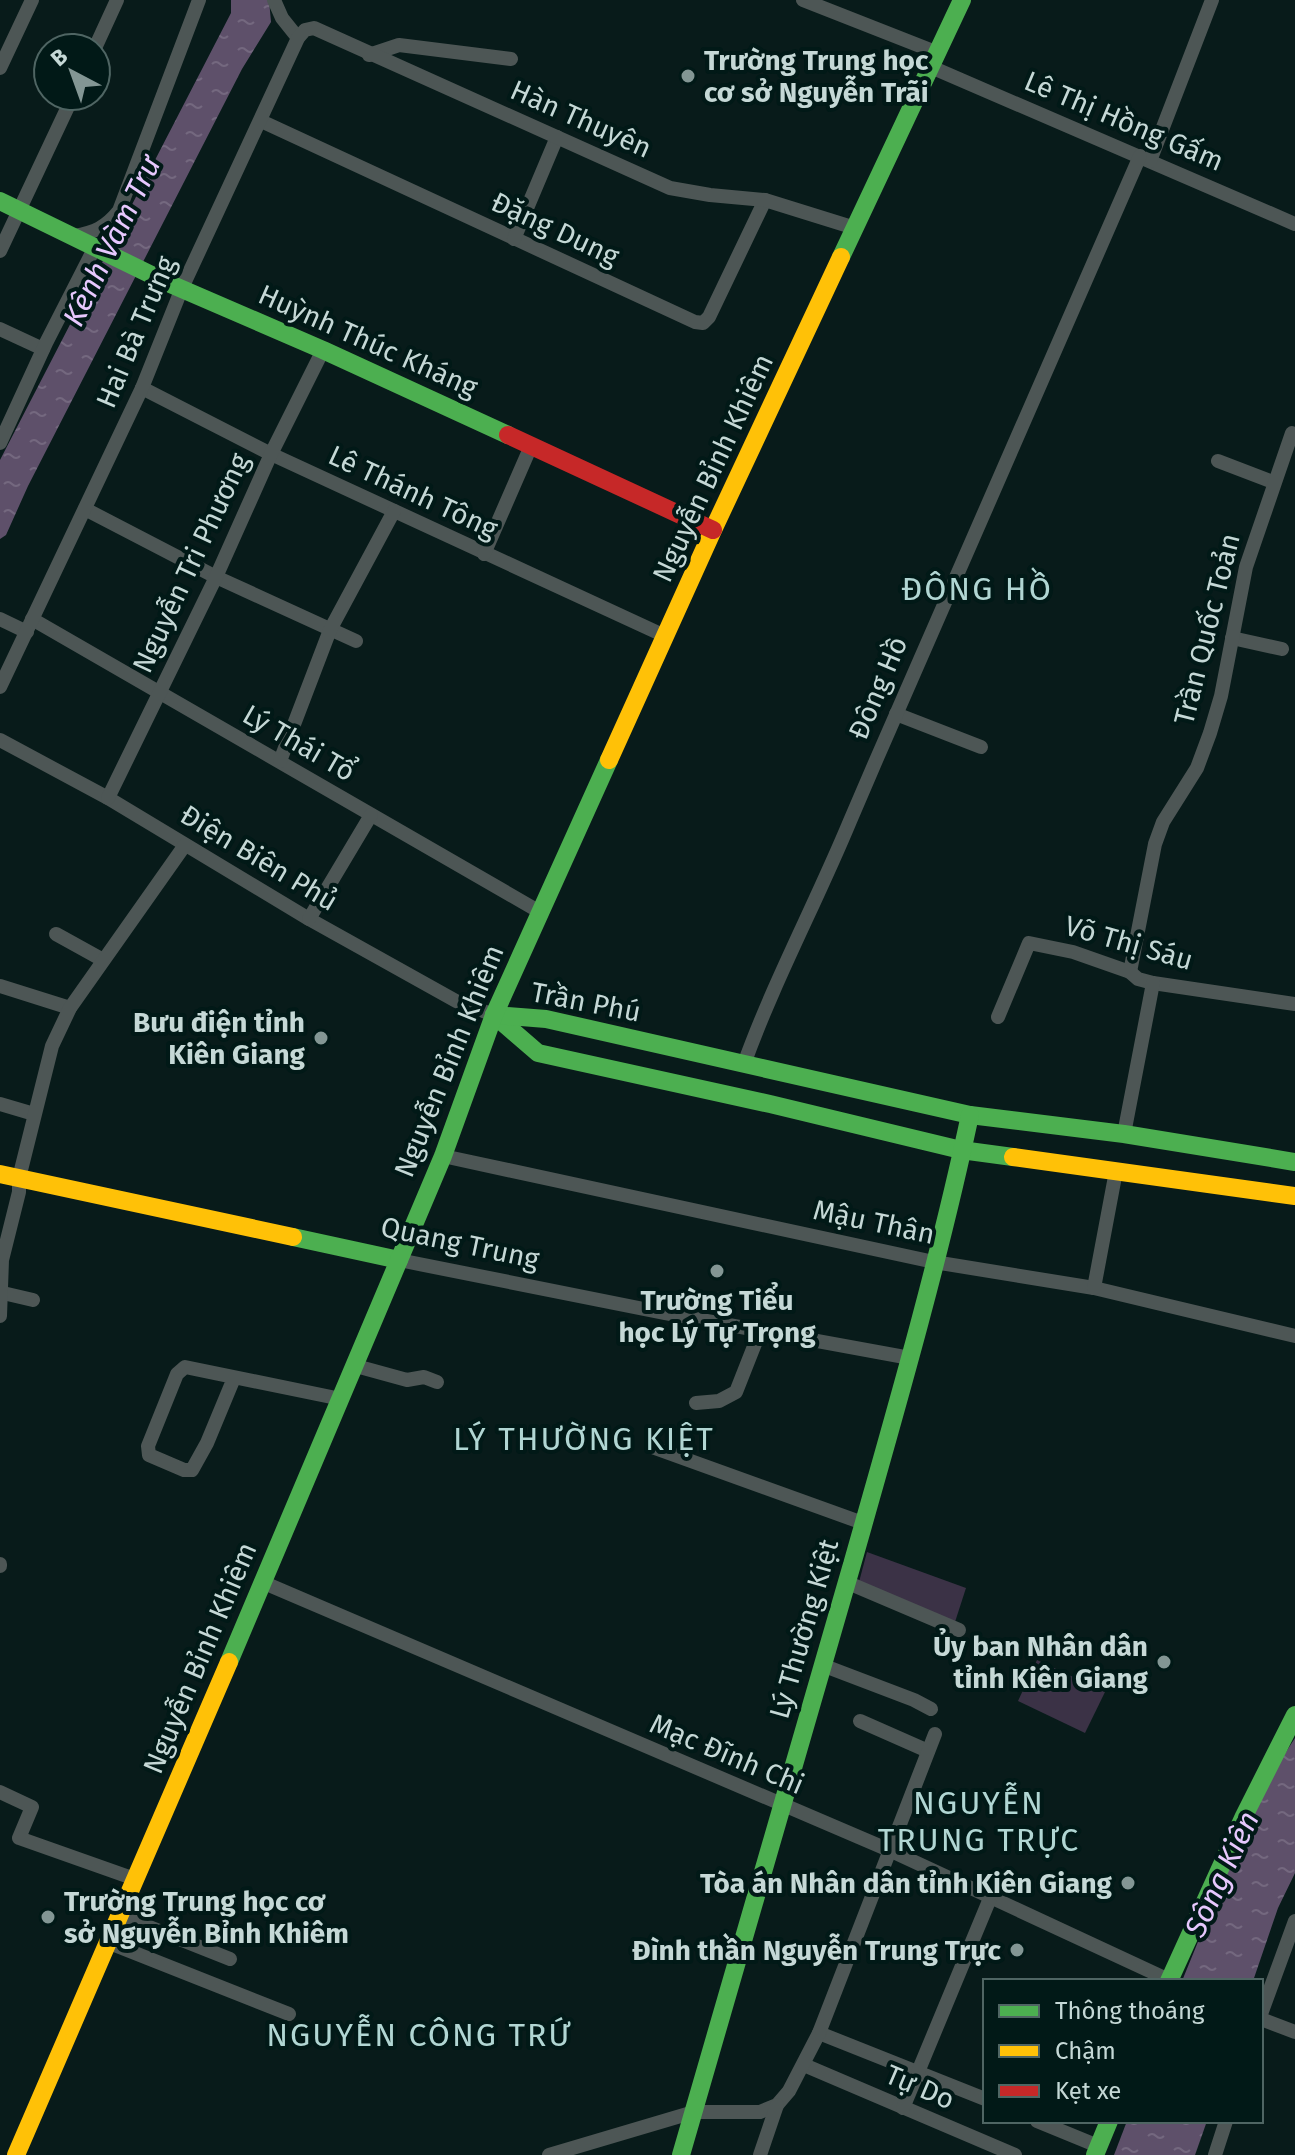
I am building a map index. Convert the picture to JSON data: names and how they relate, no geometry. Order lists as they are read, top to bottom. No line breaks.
{"streets":{"main road":["Huỳnh Thúc Kháng","Nguyễn Bỉnh Khiêm","Trần Phú","Quang Trung","Lý Thường Kiệt"],"street":["Hàn Thuyên","Lê Thị Hồng Gấm","Đặng Dung","Hai Bà Trưng","Lê Thánh Tông","Nguyễn Tri Phương","Trần Quốc Toản","Đông Hồ","Lý Thái Tổ","Điện Biên Phủ","Võ Thị Sáu","Mậu Thân","Mạc Đĩnh Chi","Tự Do"]},"crossings":[["Hàn Thuyên","Đặng Dung"],["Hàn Thuyên","Hai Bà Trưng"],["Hàn Thuyên","Nguyễn Bỉnh Khiêm"],["Lê Thị Hồng Gấm","Nguyễn Bỉnh Khiêm"],["Lê Thị Hồng Gấm","Đông Hồ"],["Đặng Dung","Hai Bà Trưng"],["Hai Bà Trưng","Huỳnh Thúc Kháng"],["Hai Bà Trưng","Lê Thánh Tông"],["Hai Bà Trưng","Lý Thái Tổ"],["Huỳnh Thúc Kháng","Nguyễn Bỉnh Khiêm"],["Huỳnh Thúc Kháng","Nguyễn Tri Phương"],["Nguyễn Bỉnh Khiêm","Lê Thánh Tông"],["Nguyễn Bỉnh Khiêm","Lý Thái Tổ"],["Nguyễn Bỉnh Khiêm","Điện Biên Phủ"],["Nguyễn Bỉnh Khiêm","Trần Phú"],["Nguyễn Bỉnh Khiêm","Mậu Thân"],["Nguyễn Bỉnh Khiêm","Quang Trung"],["Nguyễn Bỉnh Khiêm","Mạc Đĩnh Chi"],["Lê Thánh Tông","Nguyễn Tri Phương"],["Nguyễn Tri Phương","Lý Thái Tổ"],["Nguyễn Tri Phương","Điện Biên Phủ"],["Trần Quốc Toản","Võ Thị Sáu"],["Đông Hồ","Trần Phú"],["Điện Biên Phủ","Trần Phú"],["Trần Phú","Lý Thường Kiệt"],["Mậu Thân","Lý Thường Kiệt"],["Quang Trung","Lý Thường Kiệt"],["Lý Thường Kiệt","Mạc Đĩnh Chi"]],"districts":["ĐÔNG HỒ","LÝ THƯỜNG KIỆT","NGUYỄN TRUNG TRỰC","NGUYỄN CÔNG TRỨ"],"water":["Kênh Vàm Trư","Sông Kiên"],"places":["Trường Trung học cơ sở Nguyễn Trãi","Bưu điện tỉnh Kiên Giang","Trường Tiểu học Lý Tự Trọng","Ủy ban Nhân dân tỉnh Kiên Giang","Tòa án Nhân dân tỉnh Kiên Giang","Trường Trung học cơ sở Nguyễn Bỉnh Khiêm","Đình thần Nguyễn Trung Trực"],"legend":["Thông thoáng","Chậm","Kẹt xe"],"north":"top left"}
